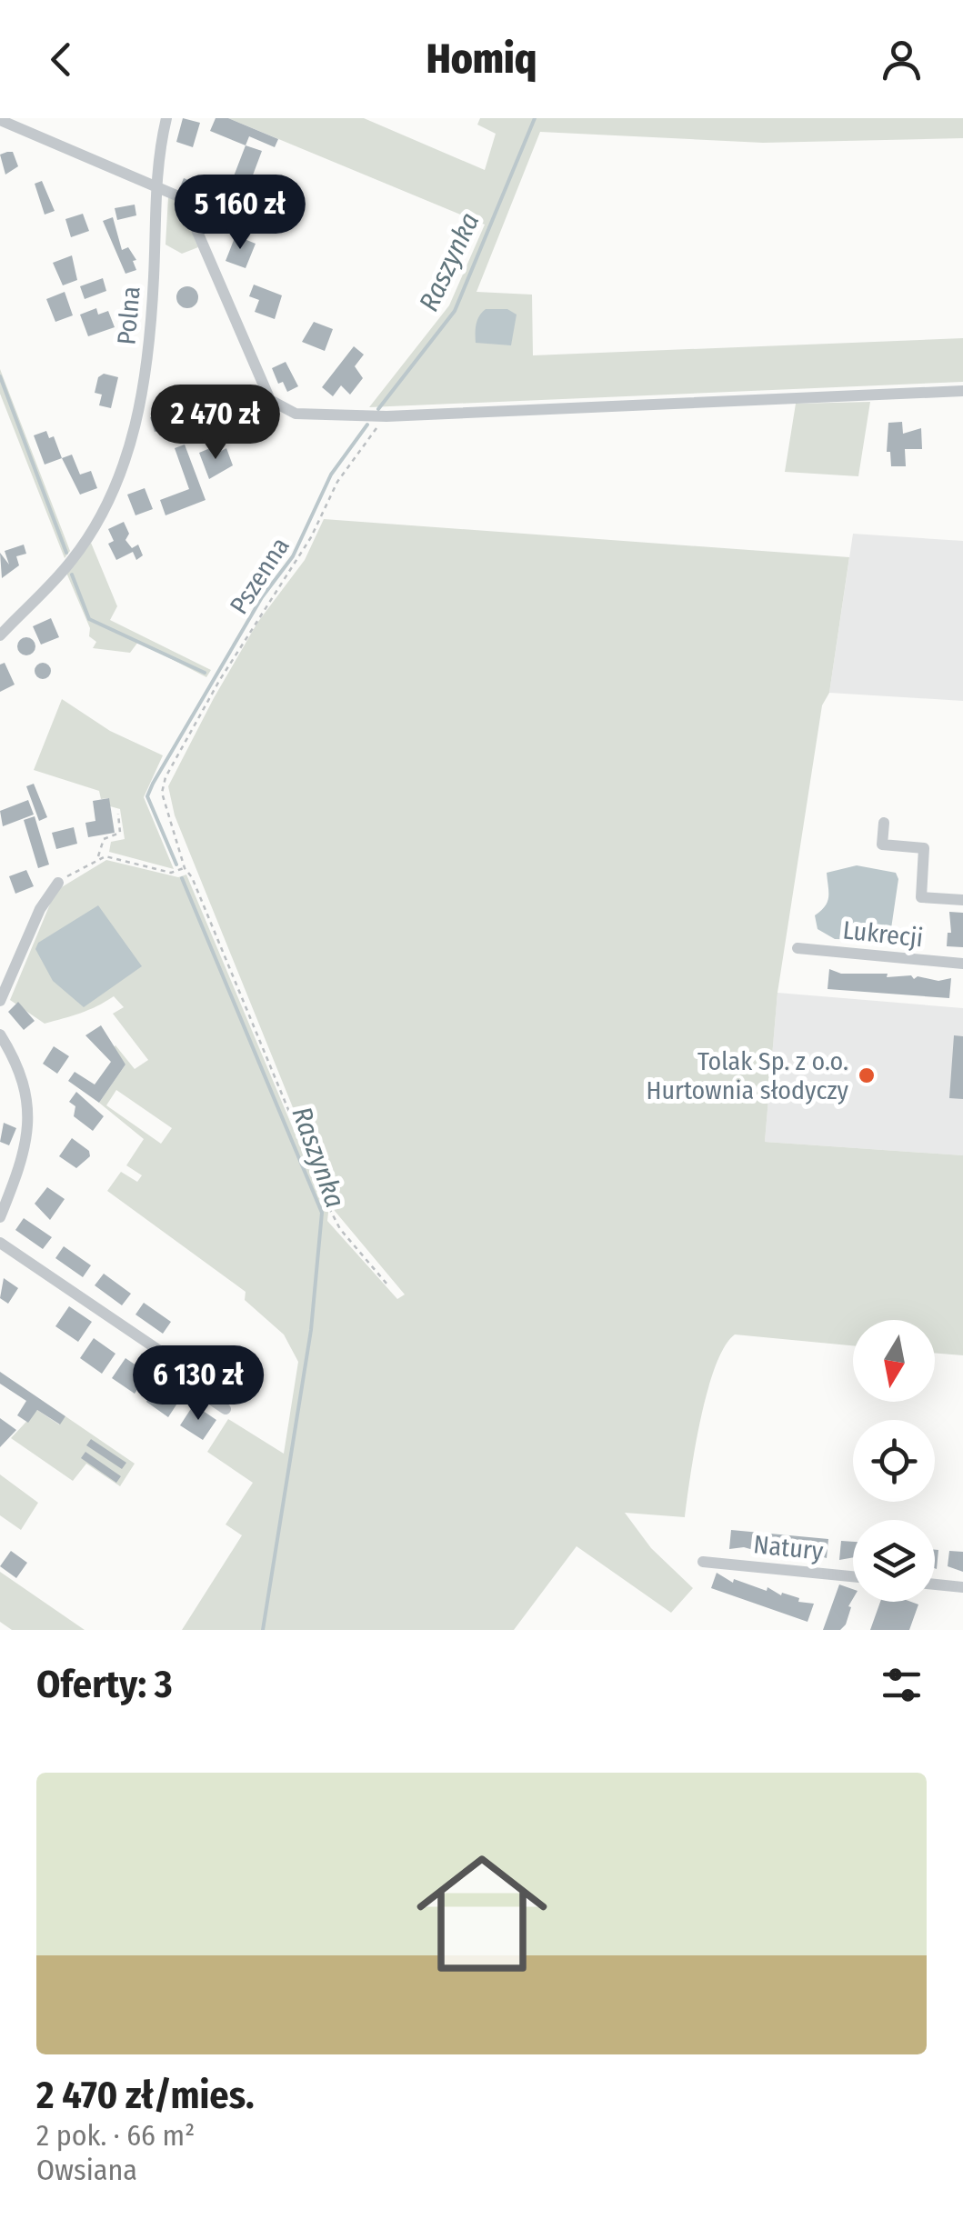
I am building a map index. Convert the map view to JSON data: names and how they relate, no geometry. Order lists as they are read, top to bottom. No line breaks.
{"streets":{"street":["Polna","Lukrecji","Natury"],"path":["Pszenna"]},"water":["Raszynka"],"places":["Tolak Sp. z o.o. Hurtownia słodyczy"],"north":"bottom","page":{"header":"Homiq","price":["5 160 zł","2 470 zł","6 130 zł"],"heading":"Oferty: 3","list":[{"name":"2 470 zł/mies.","note":"2 pok. · 66 m² · Owsiana"}]}}
